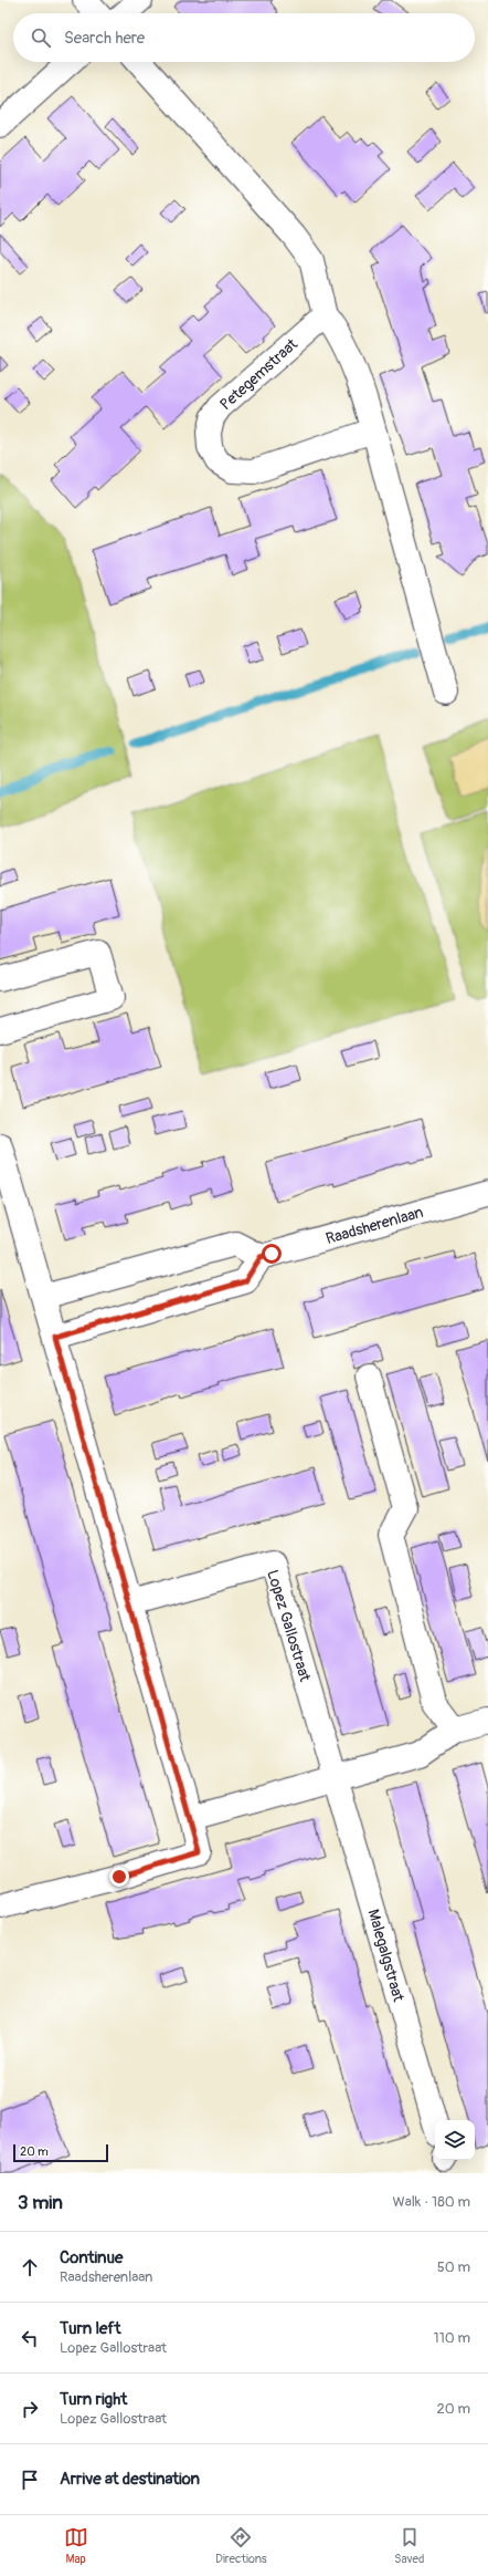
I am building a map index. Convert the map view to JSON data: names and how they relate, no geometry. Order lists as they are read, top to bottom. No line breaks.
{"streets":{"street":["Petegemstraat","Raadsherenlaan","Lopez Gallostraat","Malegalgstraat"]},"crossings":[["Lopez Gallostraat","Malegalgstraat"]],"scale_bar":"20 m","page":{"search":"Search here","scale":"20 m","heading":["3 min","Walk · 180 m"],"list":[["Continue","Raadsherenlaan","50 m"],["Turn left","Lopez Gallostraat","110 m"],["Turn right","Lopez Gallostraat","20 m"],"Arrive at destination"],"nav":["Map","Directions","Saved"]}}
